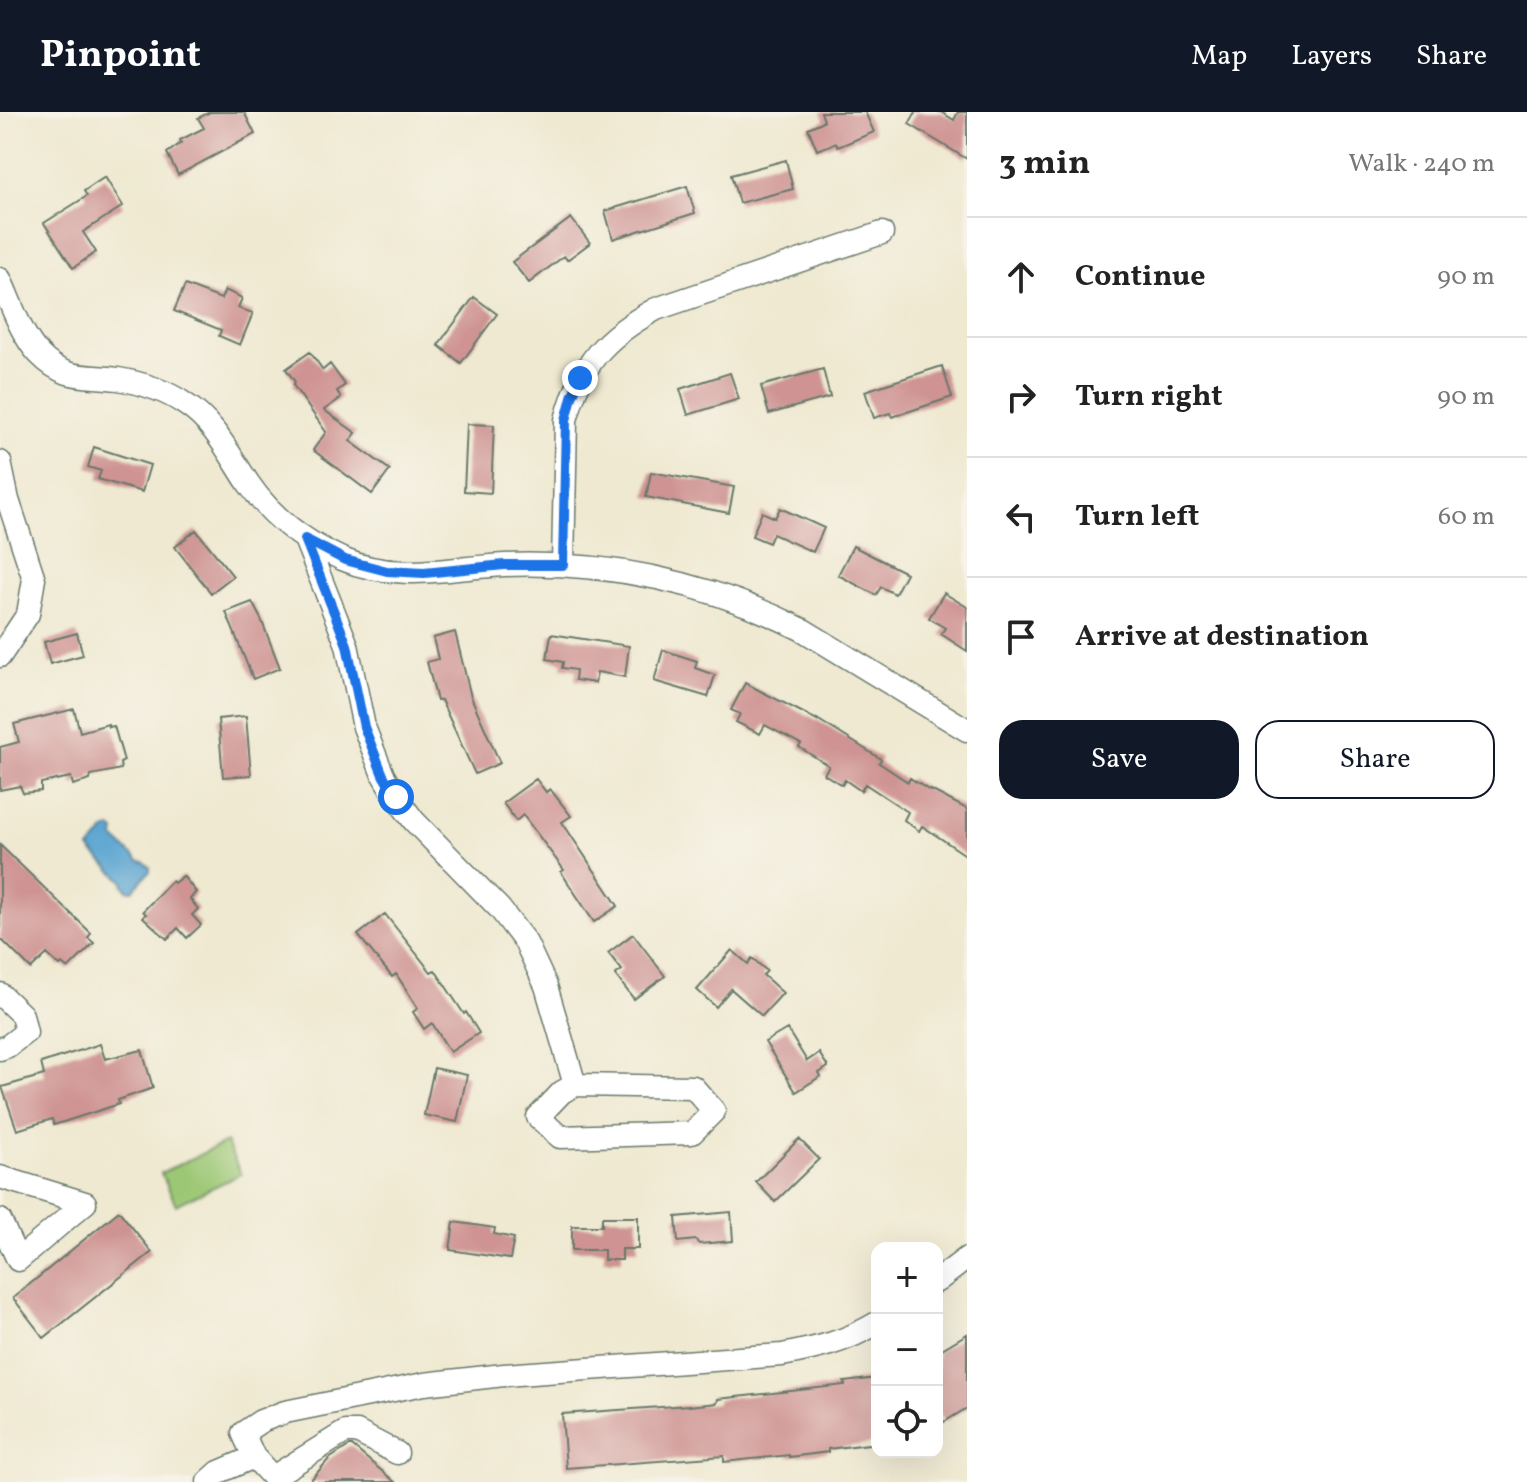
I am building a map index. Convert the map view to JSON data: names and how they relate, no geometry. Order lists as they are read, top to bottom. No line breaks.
{"page":{"header":"Pinpoint","nav":["Map","Layers","Share"],"heading":["3 min","Walk · 240 m"],"list":[["Continue","90 m"],["Turn right","90 m"],["Turn left","60 m"],"Arrive at destination"],"buttons":["Save","Share"],"map_buttons":["+","−"]}}
